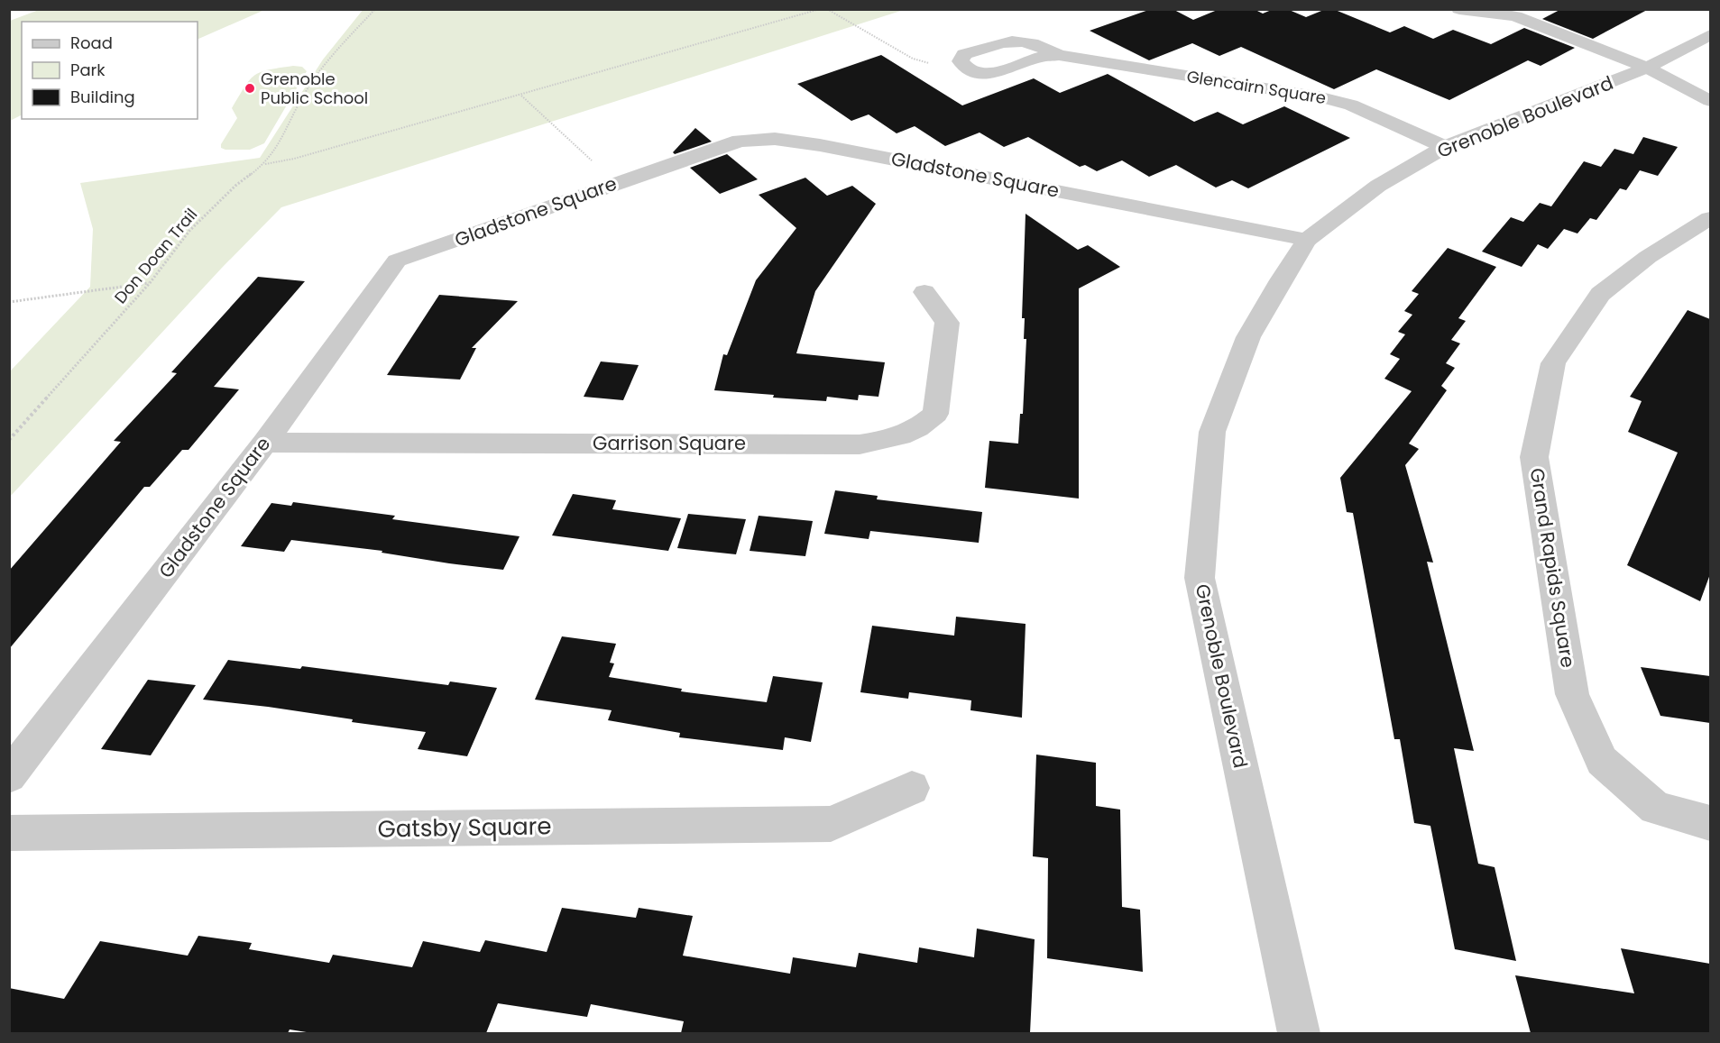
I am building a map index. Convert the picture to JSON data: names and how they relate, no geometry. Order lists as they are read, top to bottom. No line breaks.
{"streets":{"street":["Glencairn Square","Grenoble Boulevard","Gladstone Square","Garrison Square","Grand Rapids Square","Gatsby Square"],"path":["Don Doan Trail"]},"crossings":[["Glencairn Square","Grenoble Boulevard"],["Grenoble Boulevard","Gladstone Square"],["Gladstone Square","Garrison Square"]],"places":["Grenoble Public School"],"legend":["Road","Park","Building"]}
